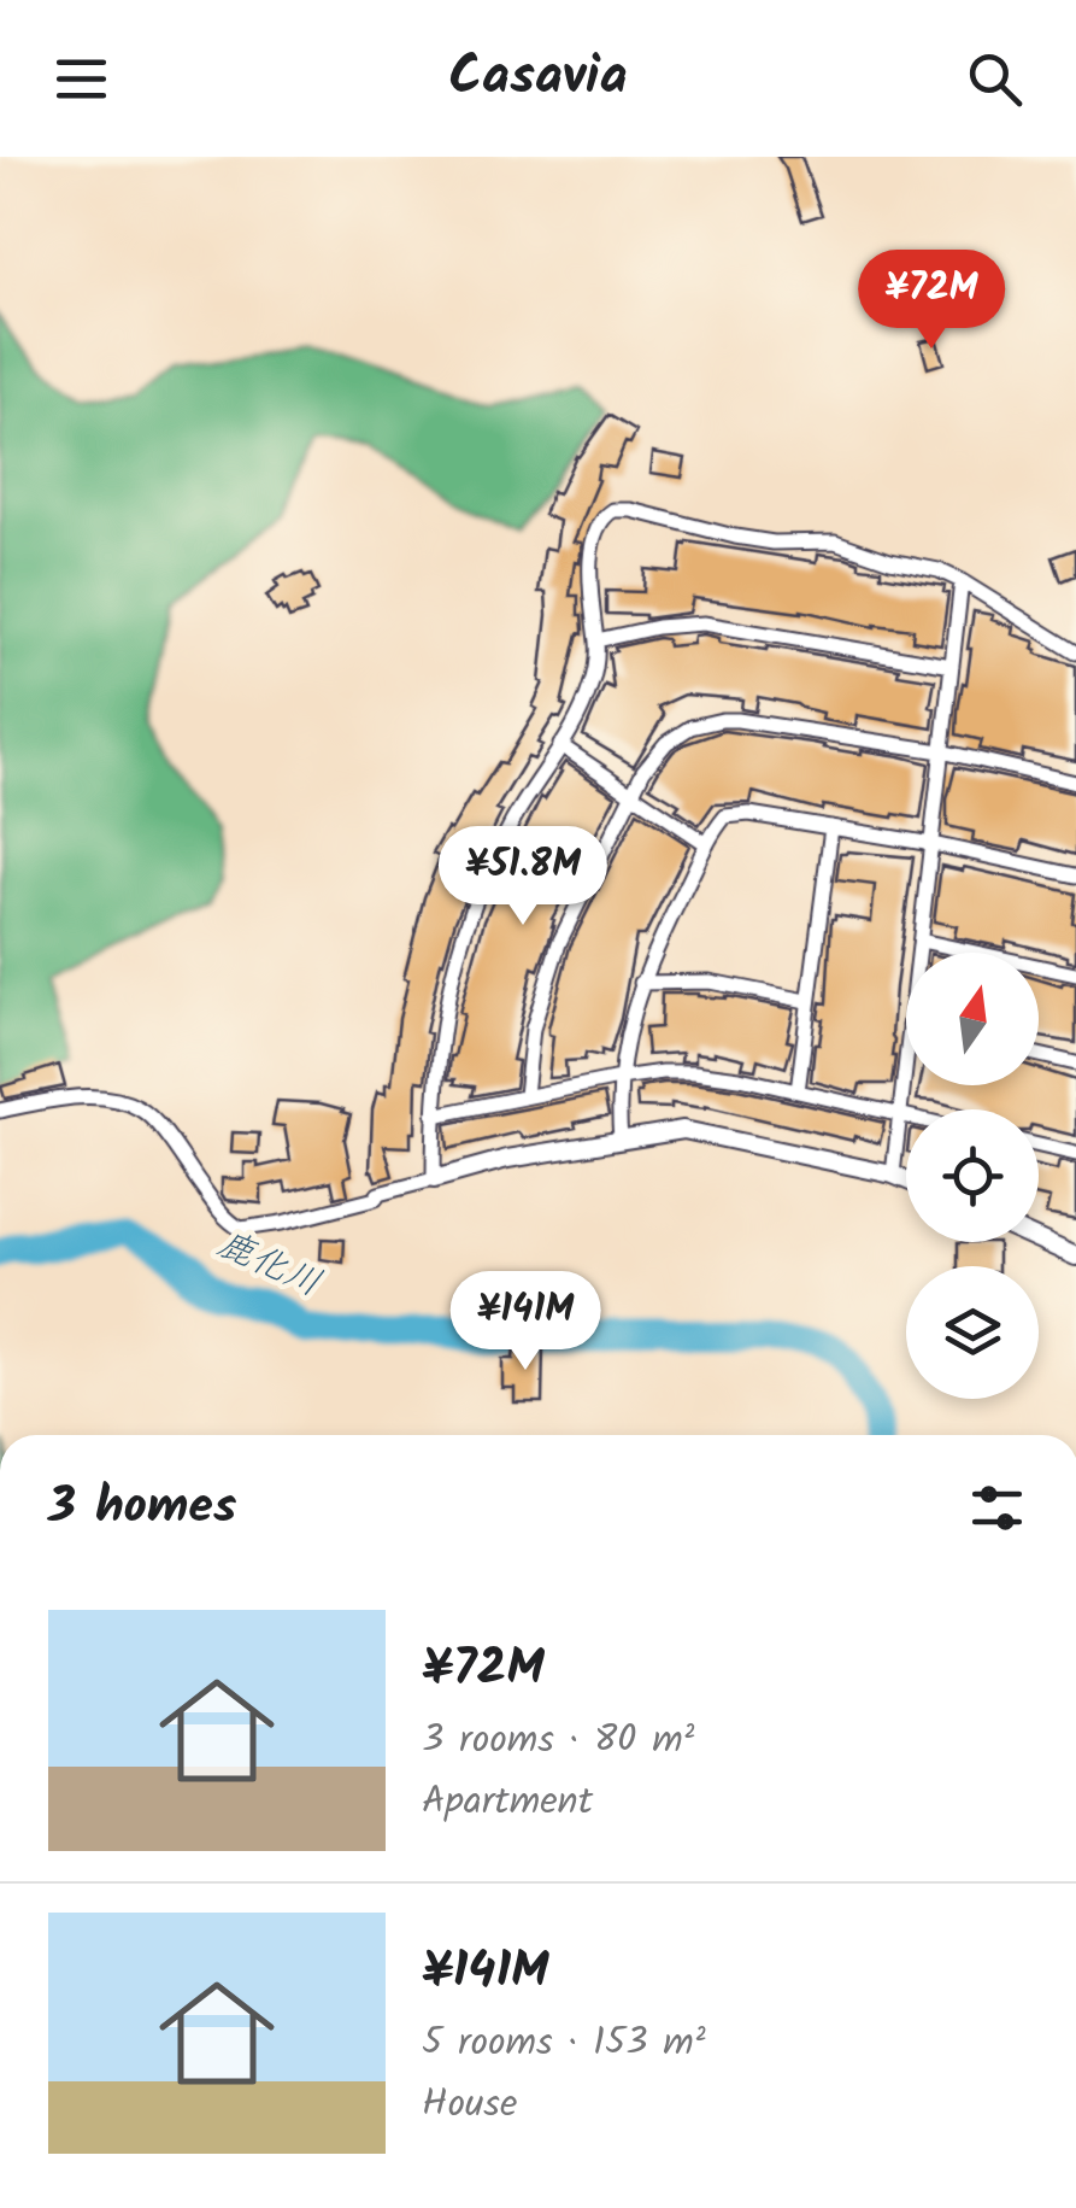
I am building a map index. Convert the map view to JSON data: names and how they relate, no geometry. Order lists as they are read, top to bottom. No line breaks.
{"water":["鹿化川"],"north":"top","page":{"header":"Casavia","price":["¥72M","¥51.8M","¥141M"],"heading":"3 homes","list":[{"name":"¥72M","note":"3 rooms · 80 m² · Apartment"},{"name":"¥141M","note":"5 rooms · 153 m² · House"}]}}
